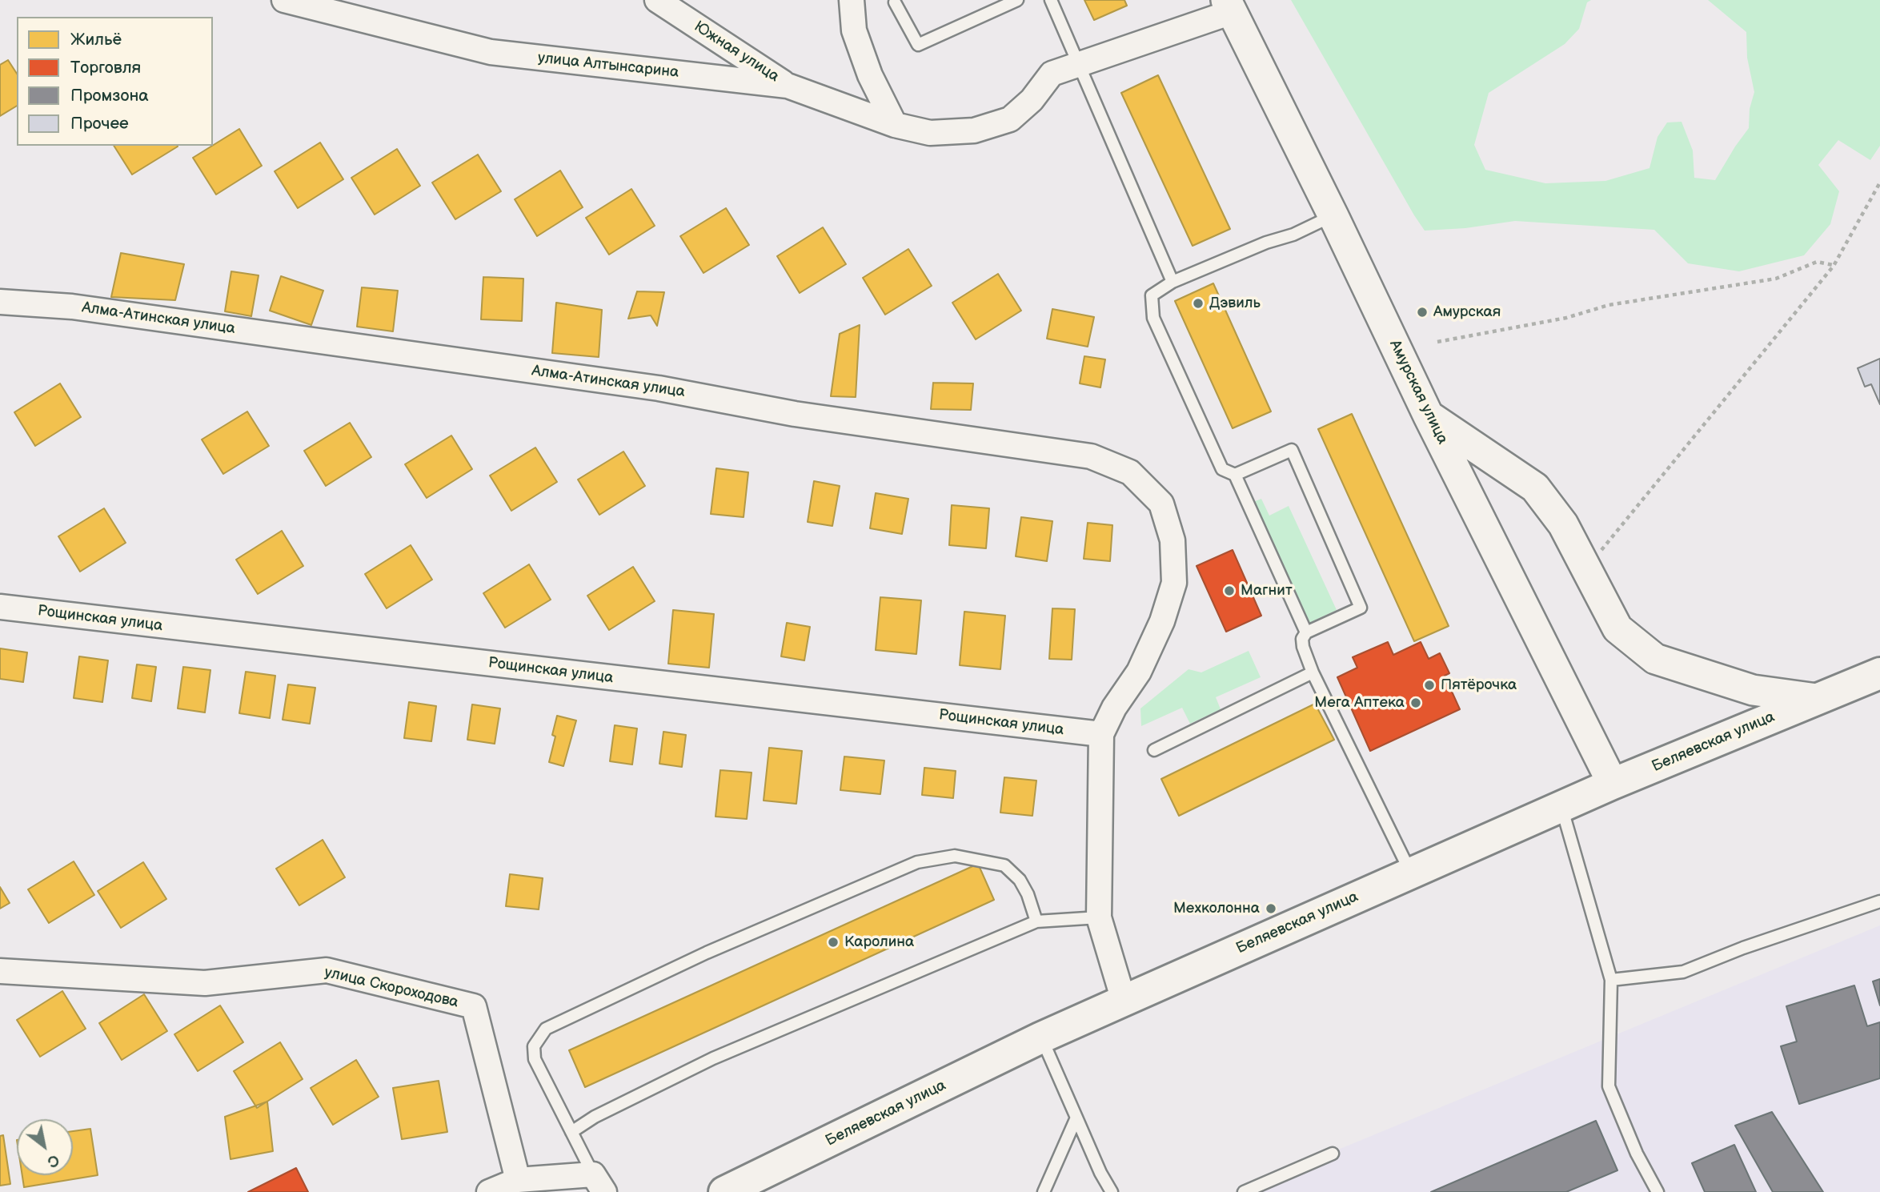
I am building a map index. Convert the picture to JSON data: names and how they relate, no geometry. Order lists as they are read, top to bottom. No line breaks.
{"streets":{"main road":["Беляевская улица"],"street":["Южная улица","улица Алтынсарина","Алма-Атинская улица","Амурская улица","Рощинская улица","улица Скороходова"]},"crossings":[["Южная улица","улица Алтынсарина"],["улица Алтынсарина","Амурская улица"],["Алма-Атинская улица","Рощинская улица"],["Амурская улица","Беляевская улица"]],"places":["Дэвиль","Амурская","Магнит","Пятёрочка","Мега Аптека","Мехколонна","Каролина"],"legend":["Жильё","Торговля","Промзона","Прочее"],"north":"bottom right"}
